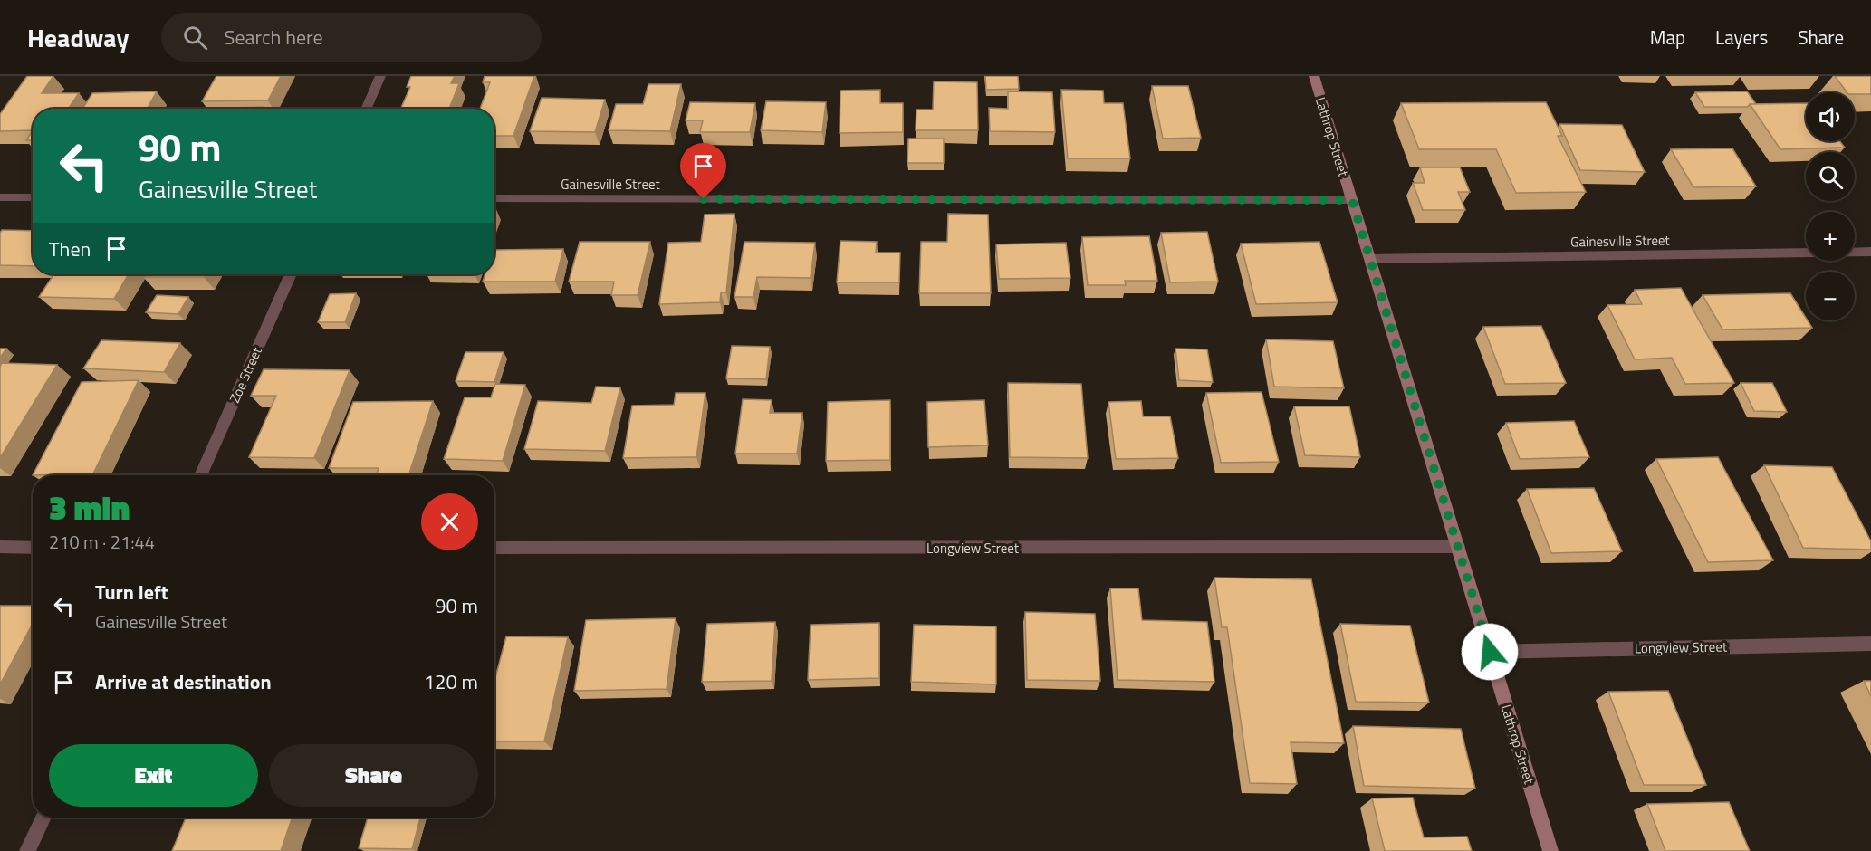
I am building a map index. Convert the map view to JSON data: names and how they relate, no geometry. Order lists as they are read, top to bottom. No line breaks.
{"streets":{"street":["Lathrop Street","Gainesville Street","Zoe Street","Longview Street"]},"crossings":[["Lathrop Street","Gainesville Street"],["Lathrop Street","Longview Street"]],"page":{"header":"Headway","search":"Search here","nav":["Map","Layers","Share"],"map_buttons":["+","−"],"turn":["90 m","Gainesville Street"],"then":"Then","heading":["3 min","210 m · 21:44"],"list":[{"name":"Turn left","note":"Gainesville Street","value":"90 m"},{"name":"Arrive at destination","value":"120 m"}],"buttons":["Exit","Share"]}}
